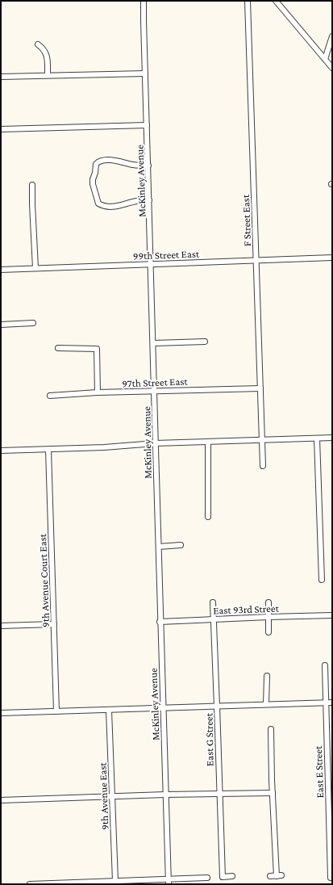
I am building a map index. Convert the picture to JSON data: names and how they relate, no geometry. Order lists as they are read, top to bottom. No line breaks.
{"streets":{"street":["McKinley Avenue","F Street East","99th Street East","97th Street East","9th Avenue Court East","East 93rd Street","East G Street","East E Street","9th Avenue East"]},"crossings":[["McKinley Avenue","99th Street East"],["McKinley Avenue","97th Street East"],["McKinley Avenue","East 93rd Street"],["F Street East","99th Street East"],["F Street East","97th Street East"],["East 93rd Street","East G Street"]]}
